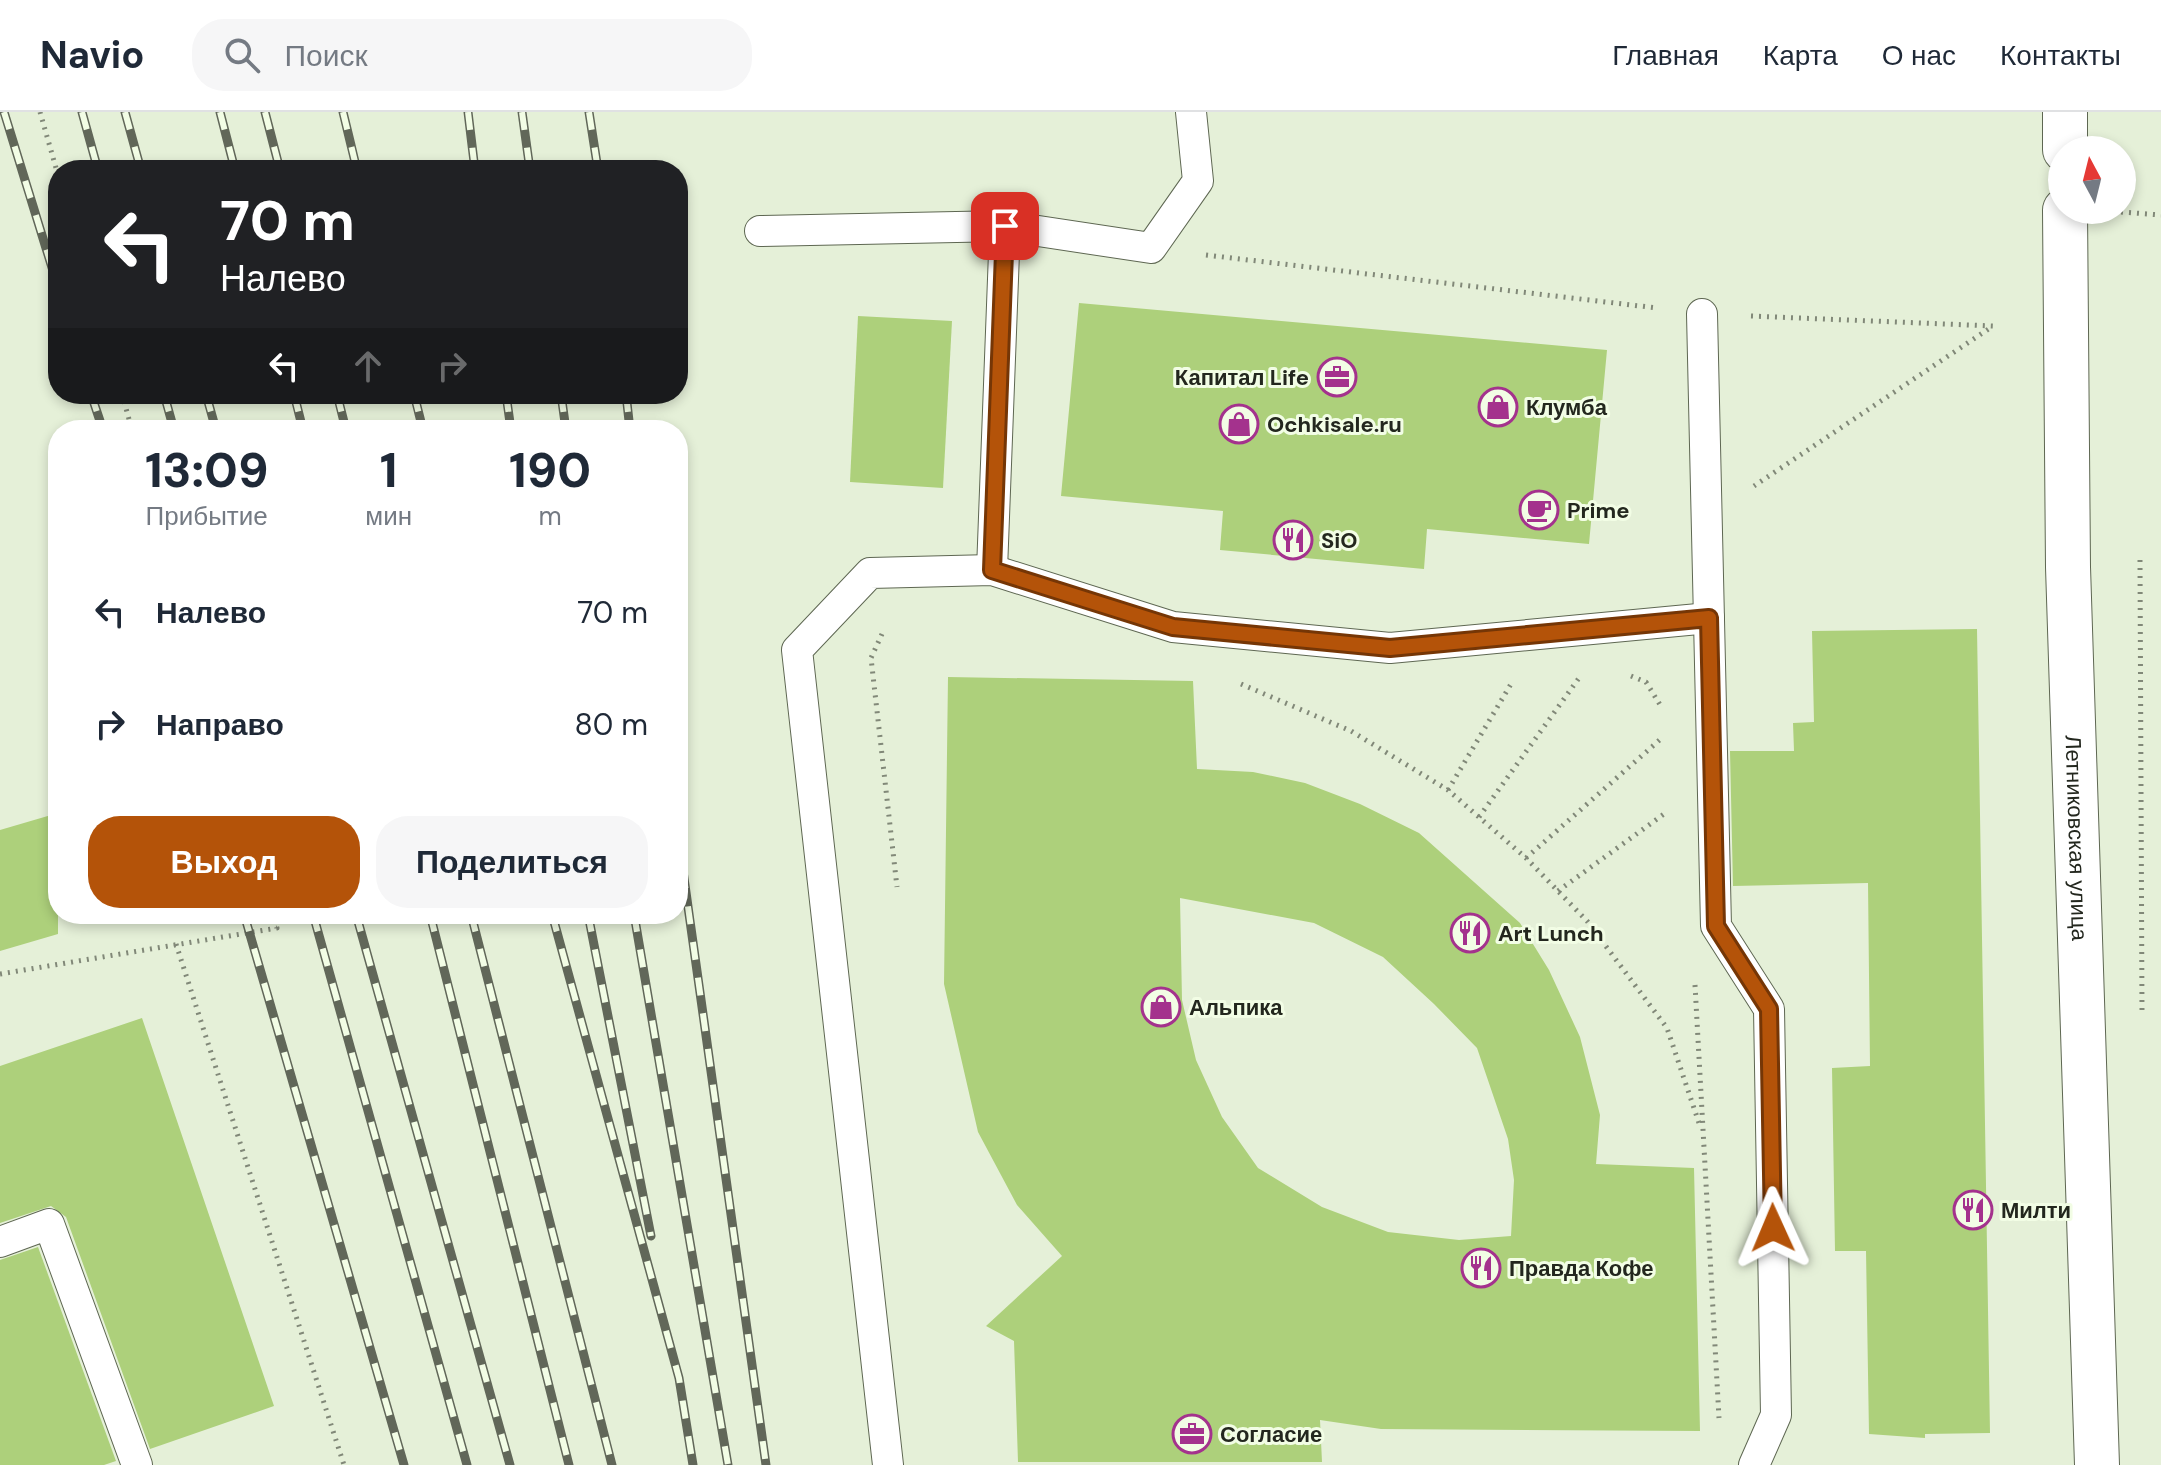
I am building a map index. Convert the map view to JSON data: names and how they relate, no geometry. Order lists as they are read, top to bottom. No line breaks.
{"streets":{"street":["Летниковская улица"]},"places":{"office":["Капитал Life","Согласие"],"shop":["Клумба","Ochkisale.ru","Альпика"],"cafe":["Prime"],"restaurant":["SiO","Art Lunch","Милти","Правда Кофе"]},"north":"top","page":{"header":"Navio","search":"Поиск","nav":["Главная","Карта","О нас","Контакты"],"turn":["70 m","Налево"],"eta":["13:09","Прибытие","1","мин","190","m"],"list":[{"name":"Налево","value":"70 m"},{"name":"Направо","value":"80 m"}],"buttons":["Выход","Поделиться"]}}
